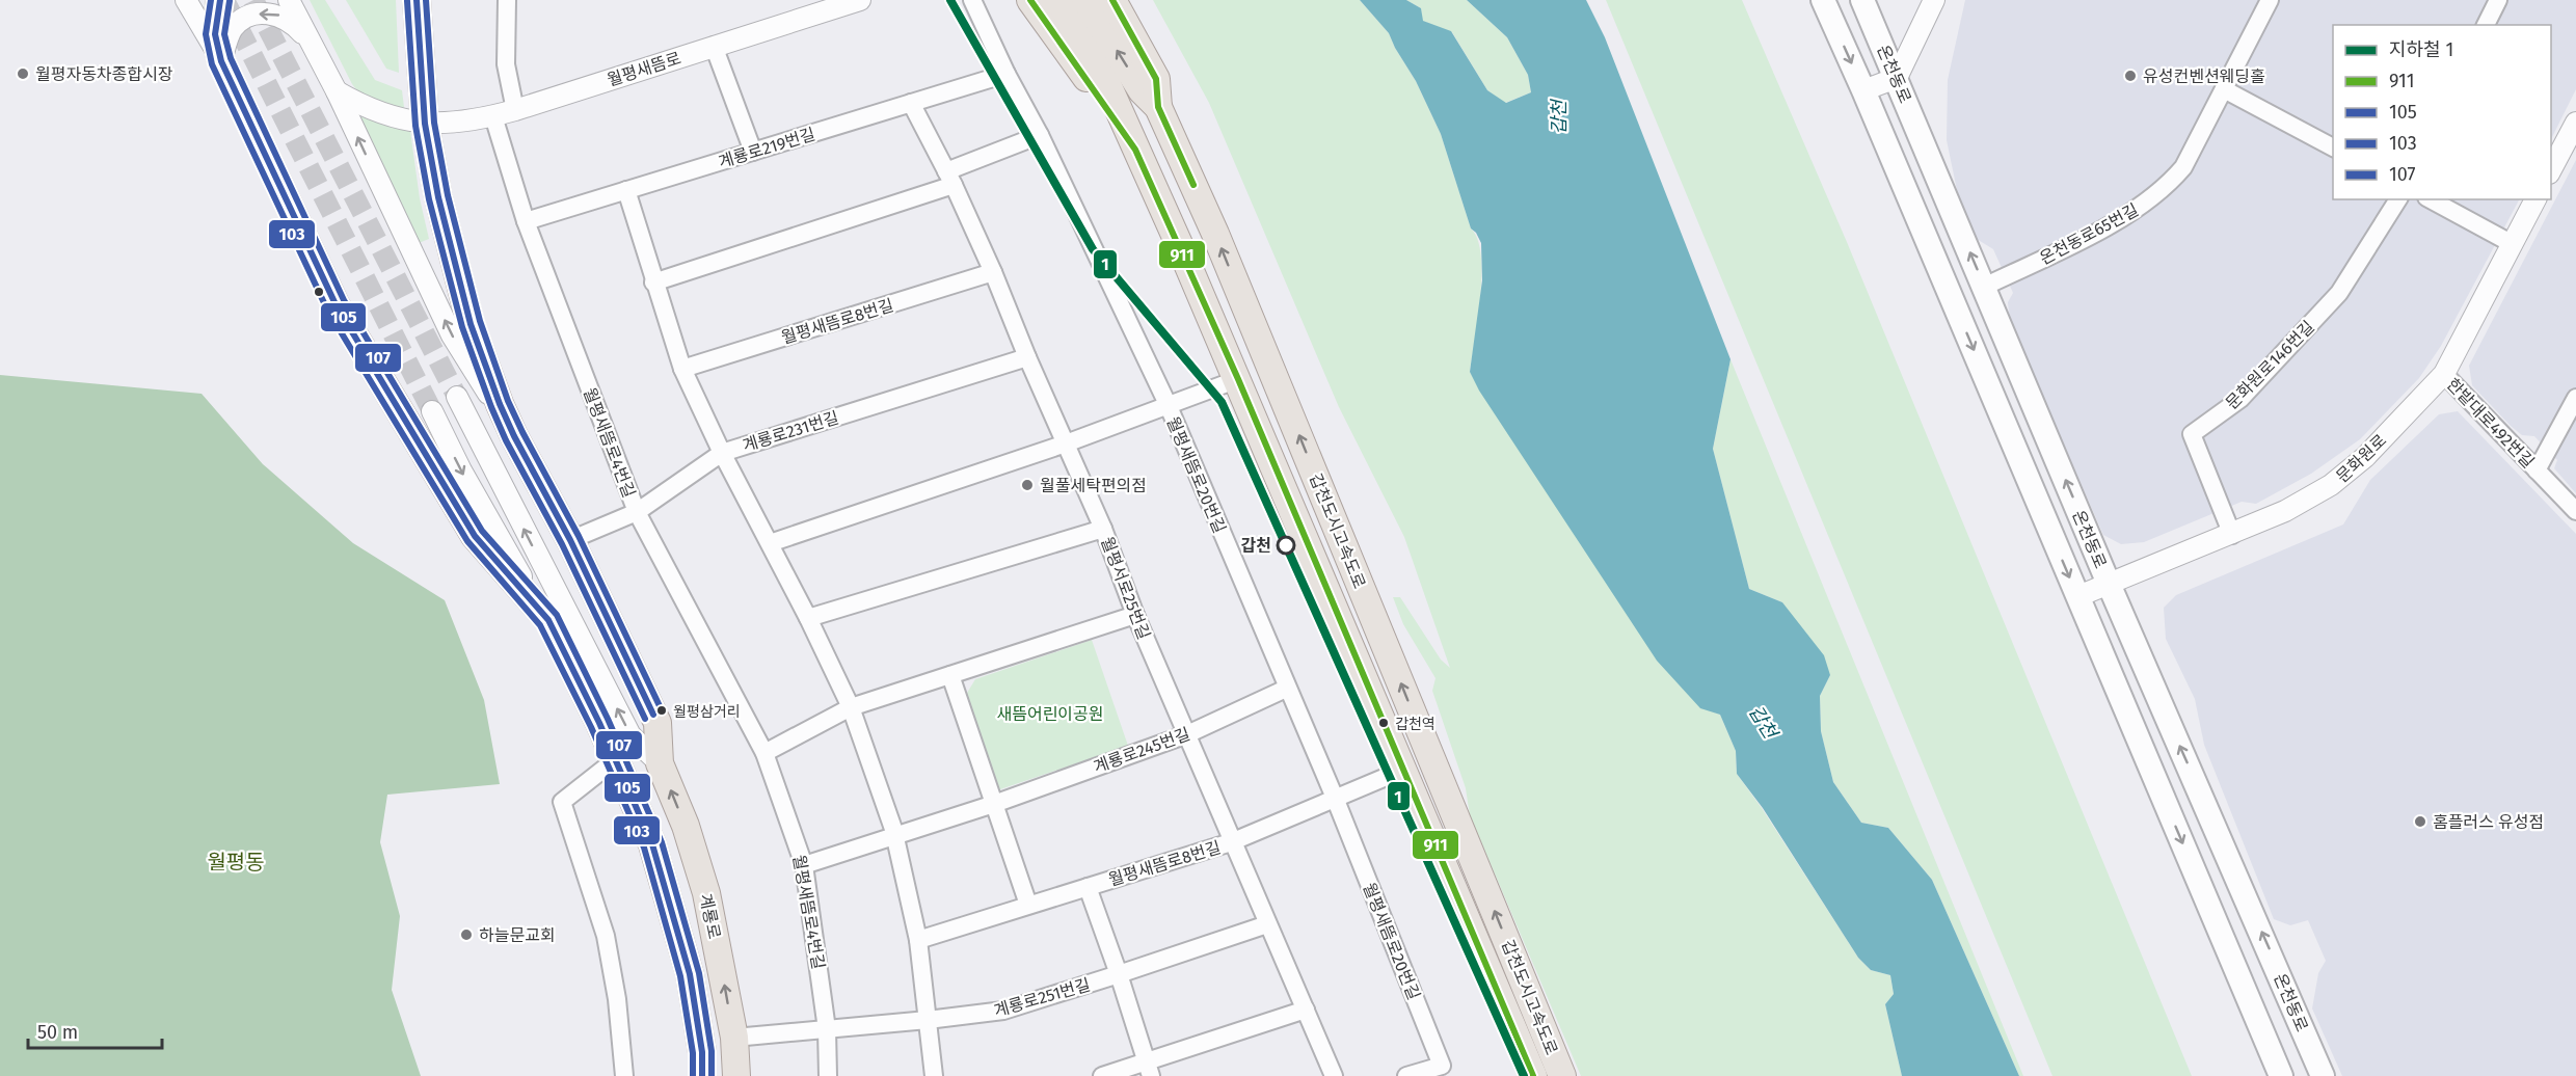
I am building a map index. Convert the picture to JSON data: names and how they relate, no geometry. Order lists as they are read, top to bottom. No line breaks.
{"streets":{"main road":["온천동로","갑천도시고속도로","계룡로"],"street":["월평새뜸로","계룡로219번길","온천동로65번길","월평새뜸로8번길","문화원로146번길","한밭대로492번길","계룡로231번길","월평새뜸로4번길","문화원로","월평새뜸로20번길","월평서로25번길","계룡로245번길","계룡로251번길"]},"crossings":[["월평새뜸로","월평새뜸로4번길"],["월평새뜸로","계룡로"],["온천동로","온천동로65번길"],["온천동로","문화원로"],["계룡로219번길","월평새뜸로4번길"],["계룡로219번길","월평새뜸로20번길"],["계룡로219번길","월평서로25번길"],["월평새뜸로8번길","월평새뜸로20번길"],["월평새뜸로8번길","갑천도시고속도로"],["월평새뜸로8번길","월평서로25번길"],["문화원로146번길","문화원로"],["한밭대로492번길","문화원로"],["계룡로231번길","월평새뜸로4번길"],["계룡로231번길","월평서로25번길"],["계룡로231번길","계룡로"],["월평새뜸로4번길","계룡로245번길"],["월평새뜸로4번길","계룡로251번길"],["월평새뜸로20번길","계룡로245번길"],["월평서로25번길","계룡로245번길"],["월평서로25번길","계룡로251번길"],["계룡로","계룡로251번길"]],"districts":["월평동"],"water":["갑천"],"parks":["새뜸어린이공원"],"places":["월평자동차종합시장","유성컨벤션웨딩홀","월풀세탁편의점","갑천","월평삼거리","갑천역","홈플러스 유성점","하늘문교회"],"lines":["metro line 1","transit line 911","transit line 105","transit line 103","transit line 107"],"legend":["지하철 1","911","105","103","107"],"scale_bar":"50 m"}
